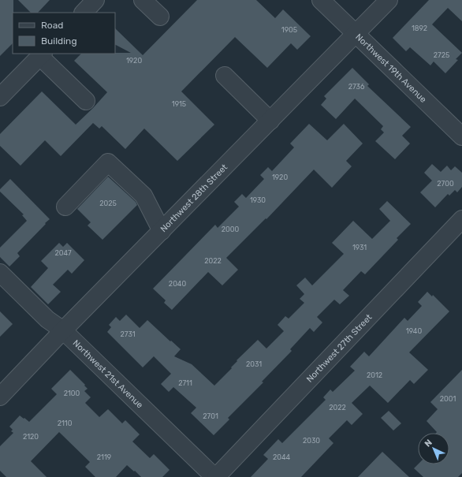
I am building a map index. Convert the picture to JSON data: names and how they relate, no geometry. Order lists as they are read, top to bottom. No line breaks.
{"streets":{"street":["Northwest 19th Avenue","Northwest 28th Street","Northwest 27th Street","Northwest 21st Avenue"]},"crossings":[["Northwest 19th Avenue","Northwest 28th Street"],["Northwest 28th Street","Northwest 21st Avenue"],["Northwest 27th Street","Northwest 21st Avenue"]],"house_numbers":["1892","1905","2725","1920","2736","1915","1920","2700","1930","2025","2000","1931","2047","2022","2040","1940","2731","2031","2012","2711","2100","2001","2022","2701","2110","2120","2030","2119","2044"],"legend":["Road","Building"],"north":"top left"}
